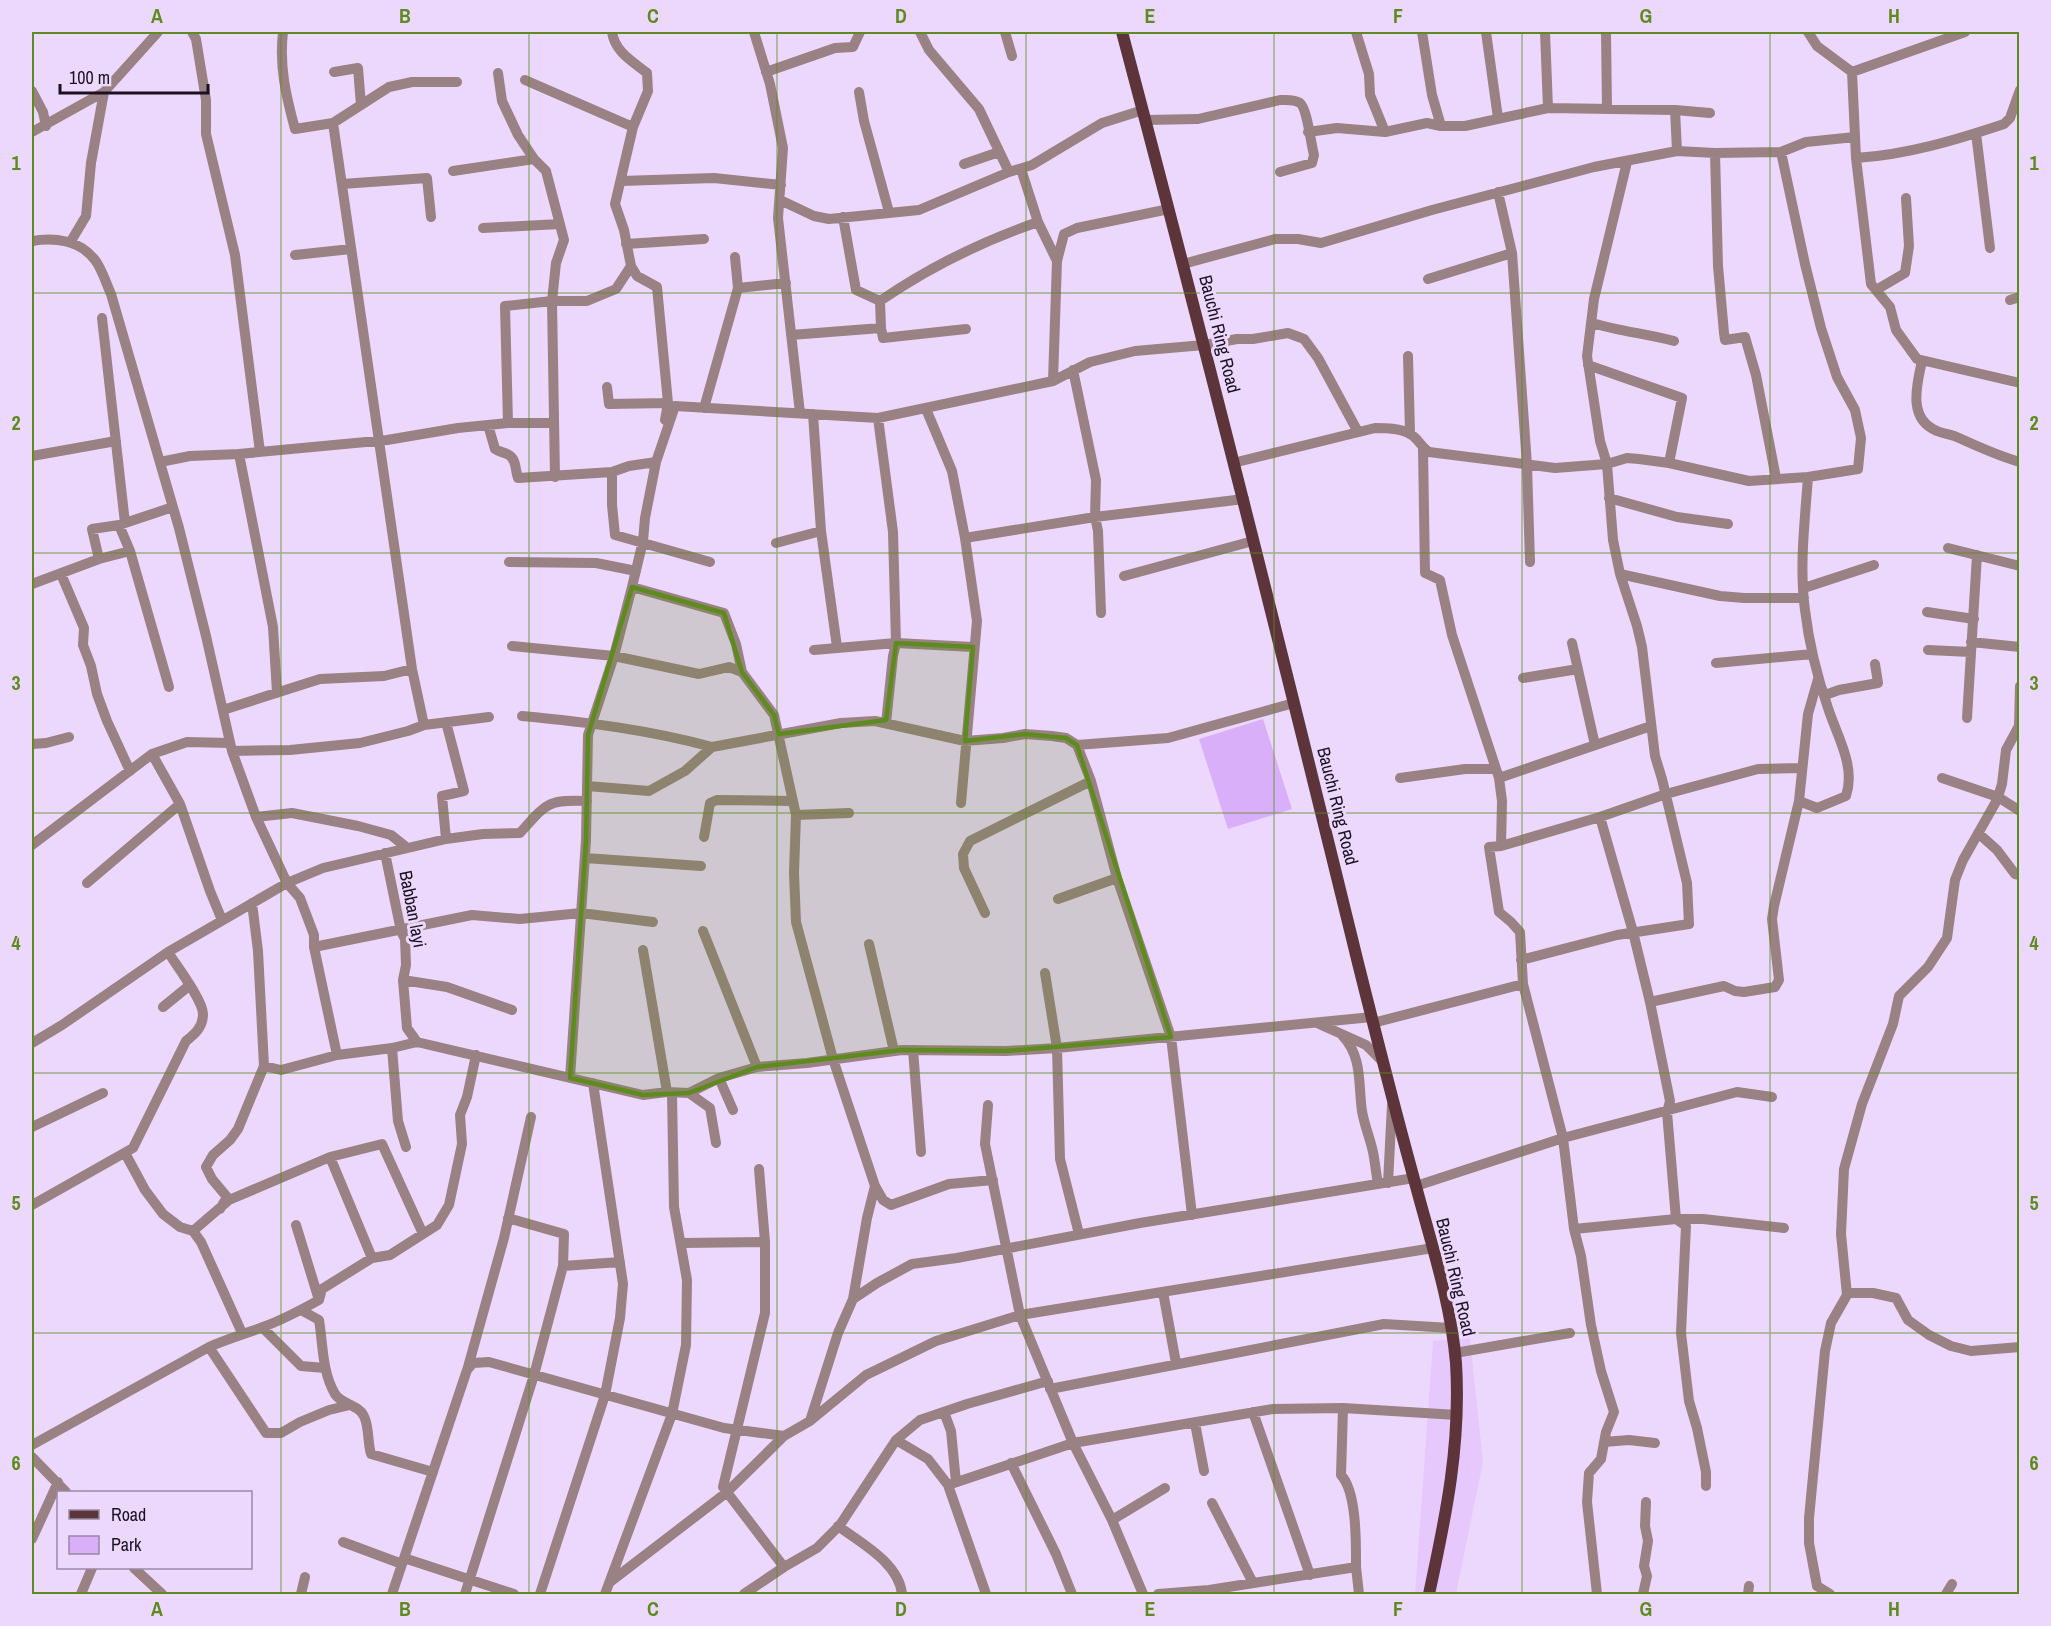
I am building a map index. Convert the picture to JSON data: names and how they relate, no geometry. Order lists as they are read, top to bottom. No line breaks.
{"streets":{"main road":["Bauchi Ring Road"],"street":["Babban layi"]},"legend":["Road","Park"],"scale_bar":"100 m","grid":{"columns":["A","B","C","D","E","F","G","H"],"rows":["1","2","3","4","5","6"]}}
